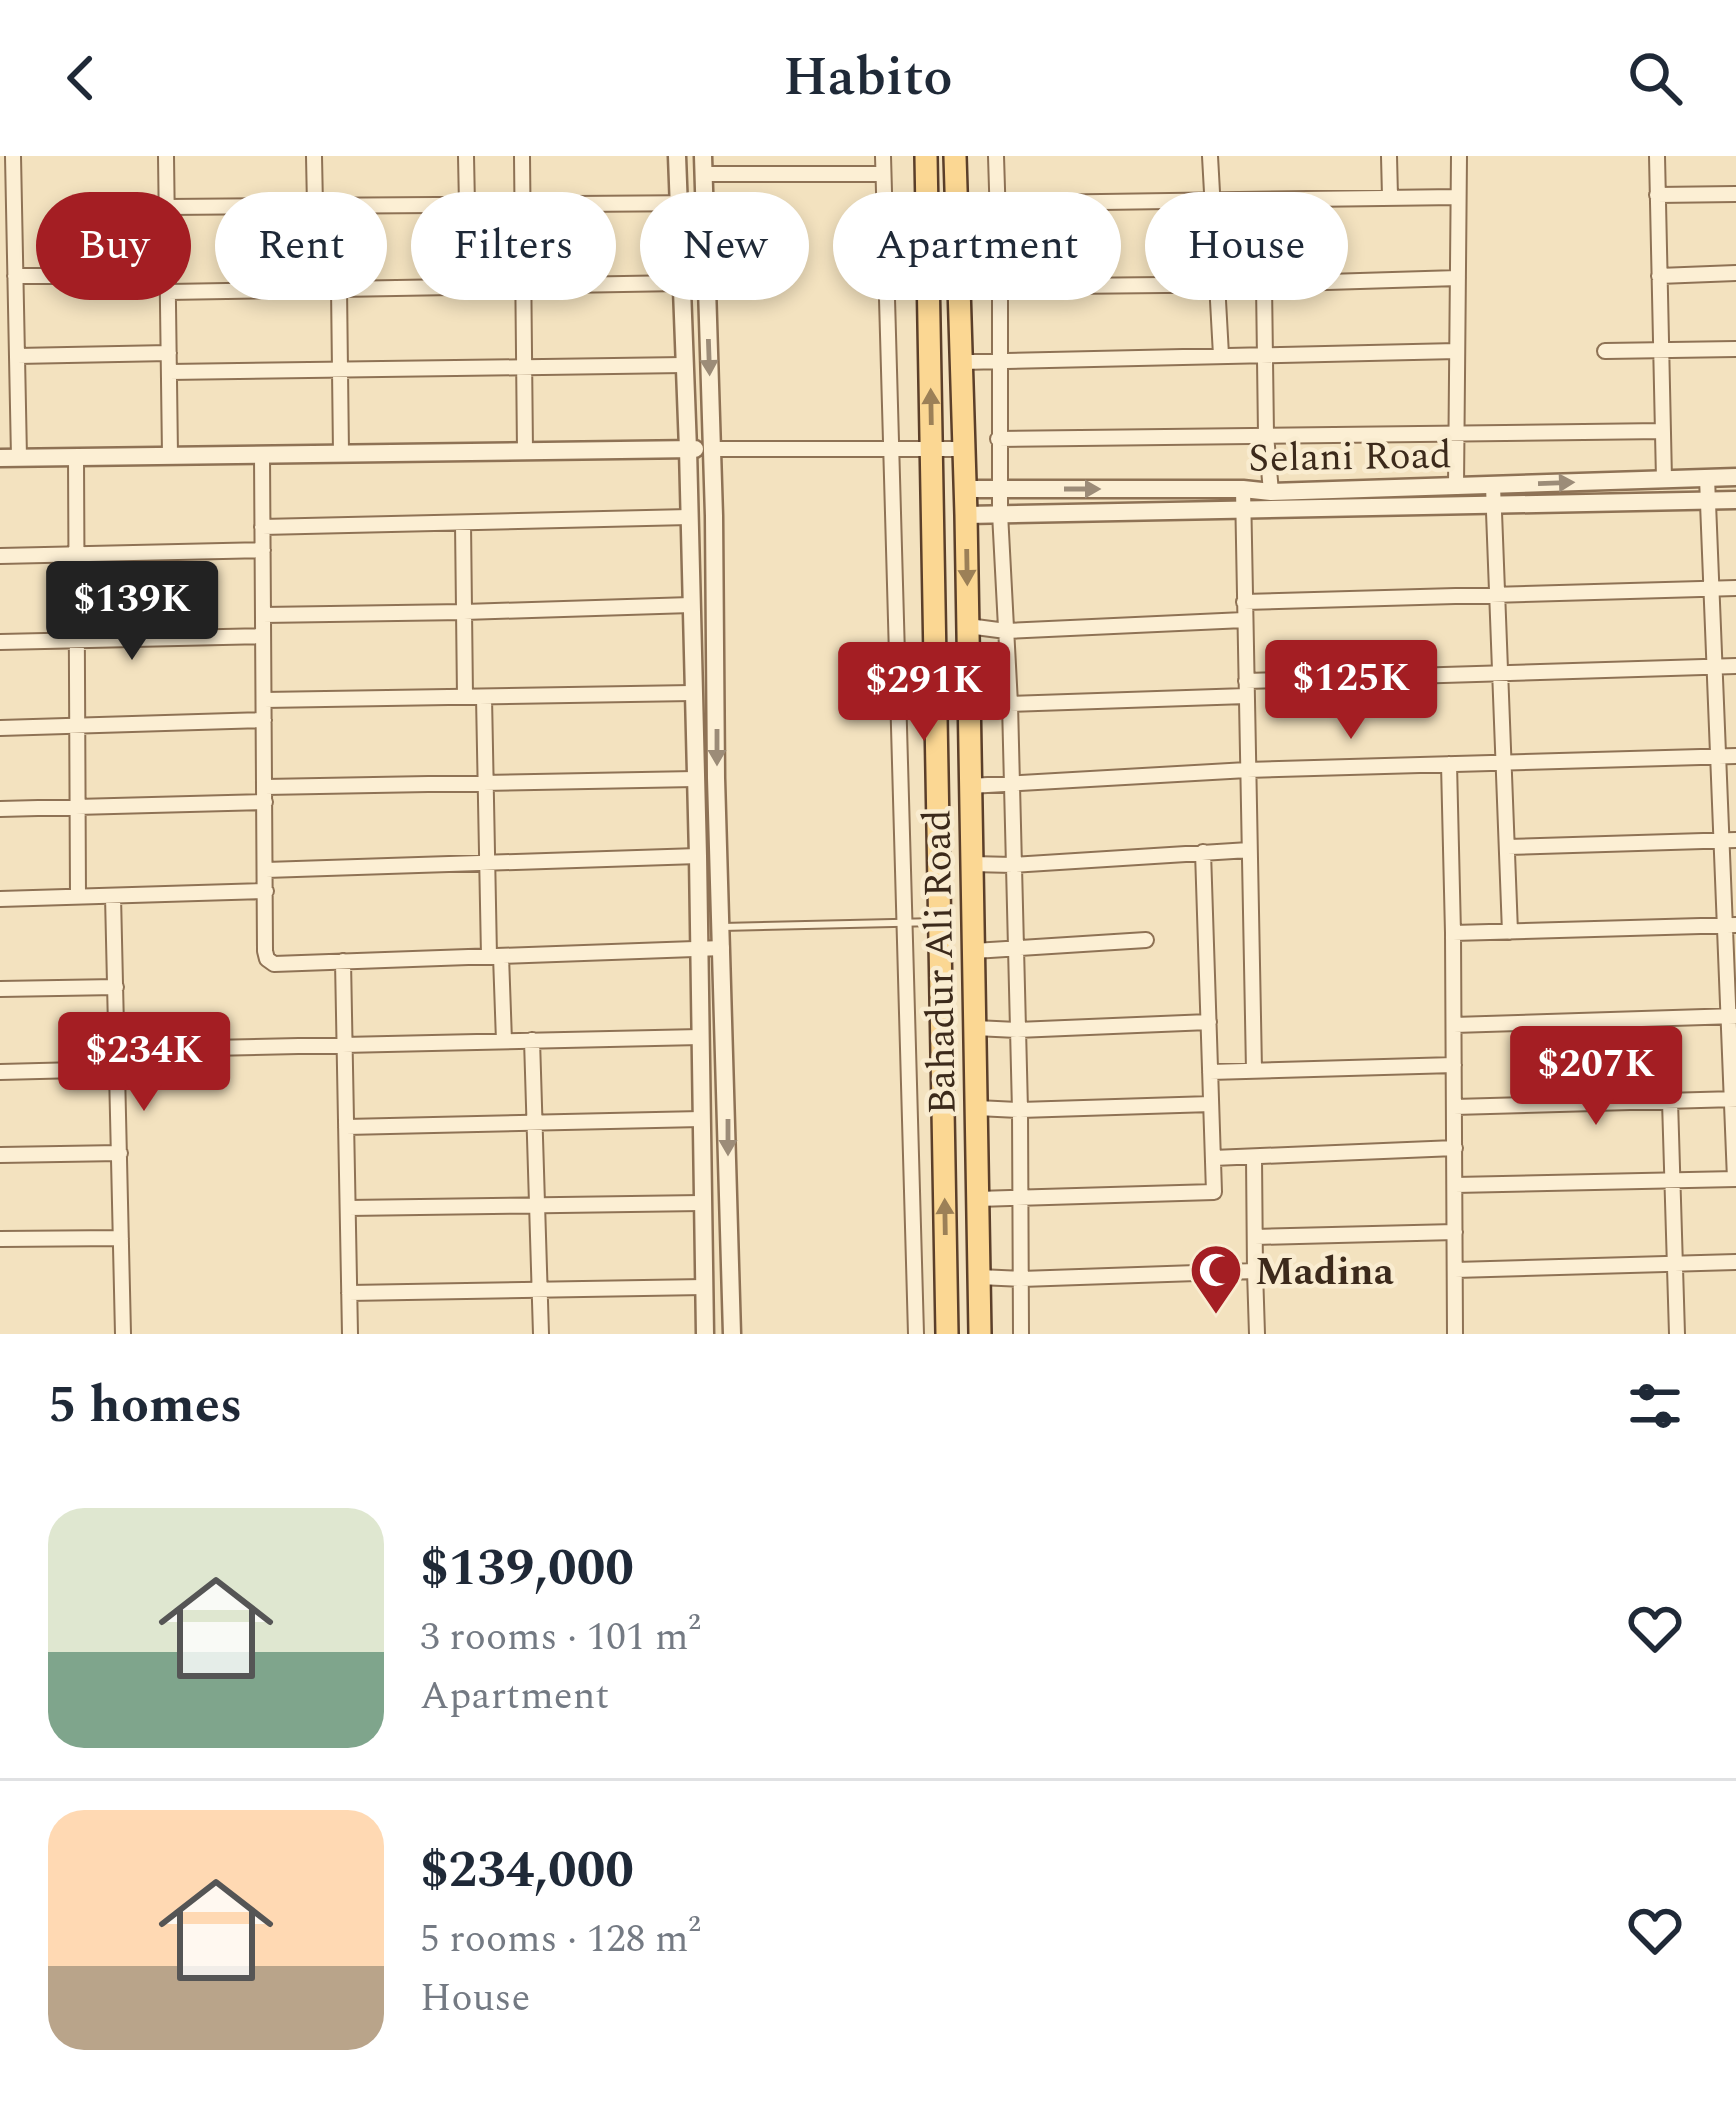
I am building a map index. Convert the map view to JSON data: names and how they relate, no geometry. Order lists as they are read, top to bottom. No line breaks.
{"streets":{"main road":["Bahadur Ali Road"],"street":["Selani Road"]},"crossings":[["Selani Road","Bahadur Ali Road"]],"places":{"mosque":["Madina"]},"page":{"header":"Habito","chip":["Buy","Rent","Filters","New","Apartment","House"],"price":["$139K","$125K","$291K","$234K","$207K"],"heading":"5 homes","list":[{"name":"$139,000","note":"3 rooms · 101 m² · Apartment"},{"name":"$234,000","note":"5 rooms · 128 m² · House"}]}}
